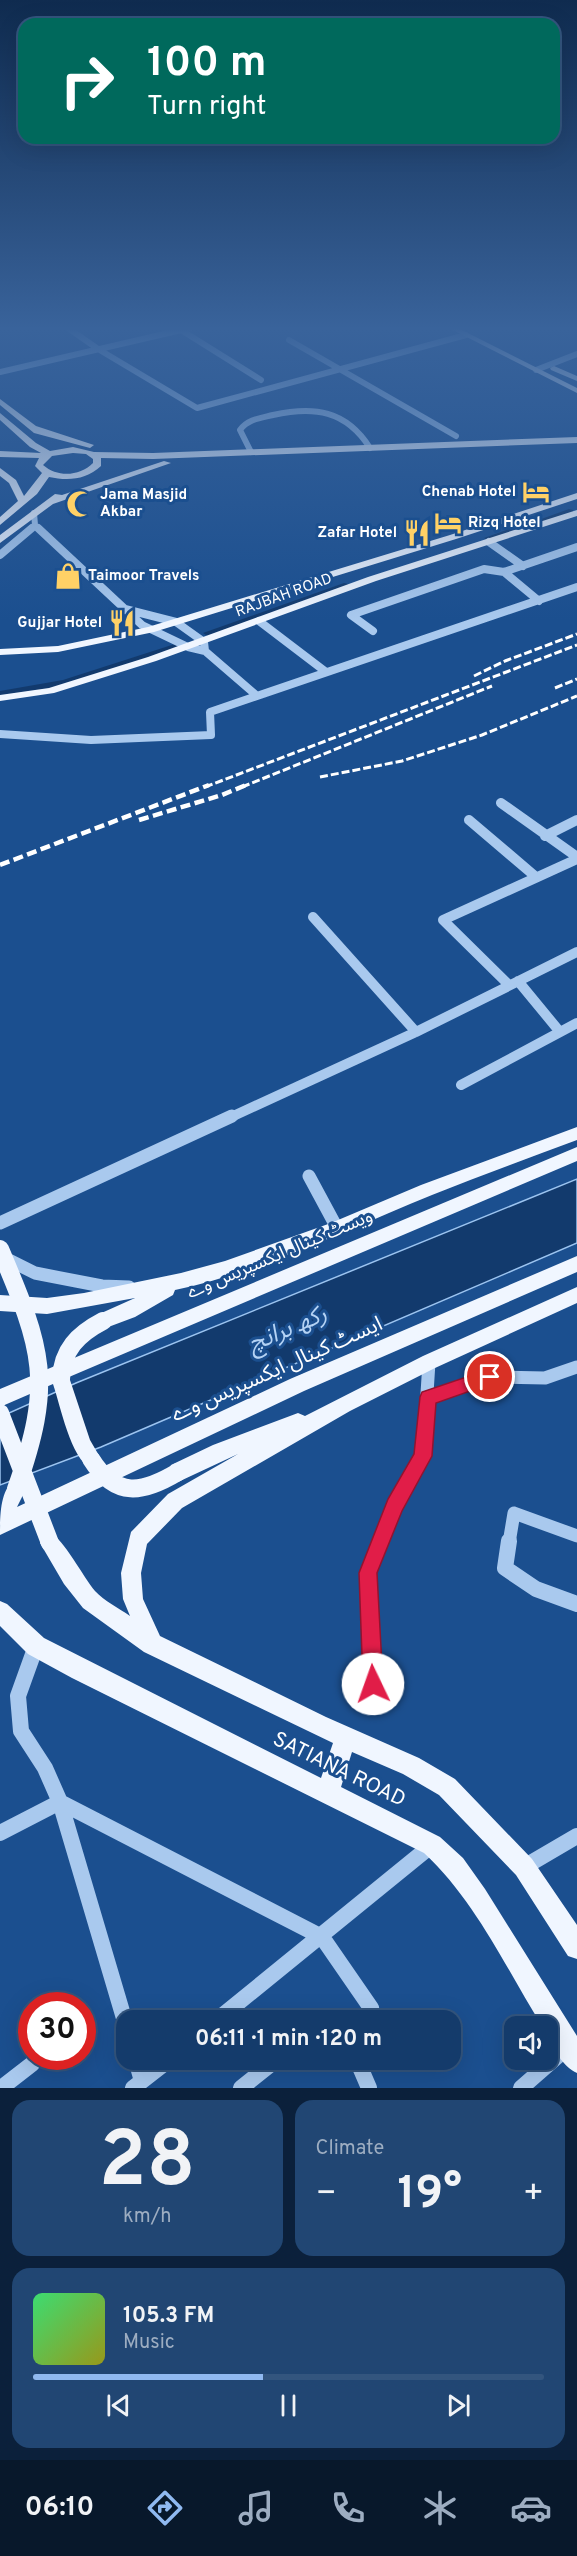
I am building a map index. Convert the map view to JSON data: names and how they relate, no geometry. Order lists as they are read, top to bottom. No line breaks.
{"streets":{"main road":["RAJBAH ROAD","ویسٹ کینال ایکسپریس وے","ایسٹ کینال ایکسپریس وے","SATIANA ROAD"]},"water":["رکھ برانچ"],"places":{"hotel":["Chenab Hotel","Rizq Hotel"],"mosque":["Jama Masjid Akbar"],"restaurant":["Zafar Hotel","Gujjar Hotel"],"shop":["Taimoor Travels"]},"page":{"turn":["100 m","Turn right"],"limit":"30","trip":"06:11 · 1 min · 120 m","tile":[["28","km/h"],"Climate"],"heat":["−","19°","+"],"song":["105.3 FM","Music"],"tabs":"06:10"}}
